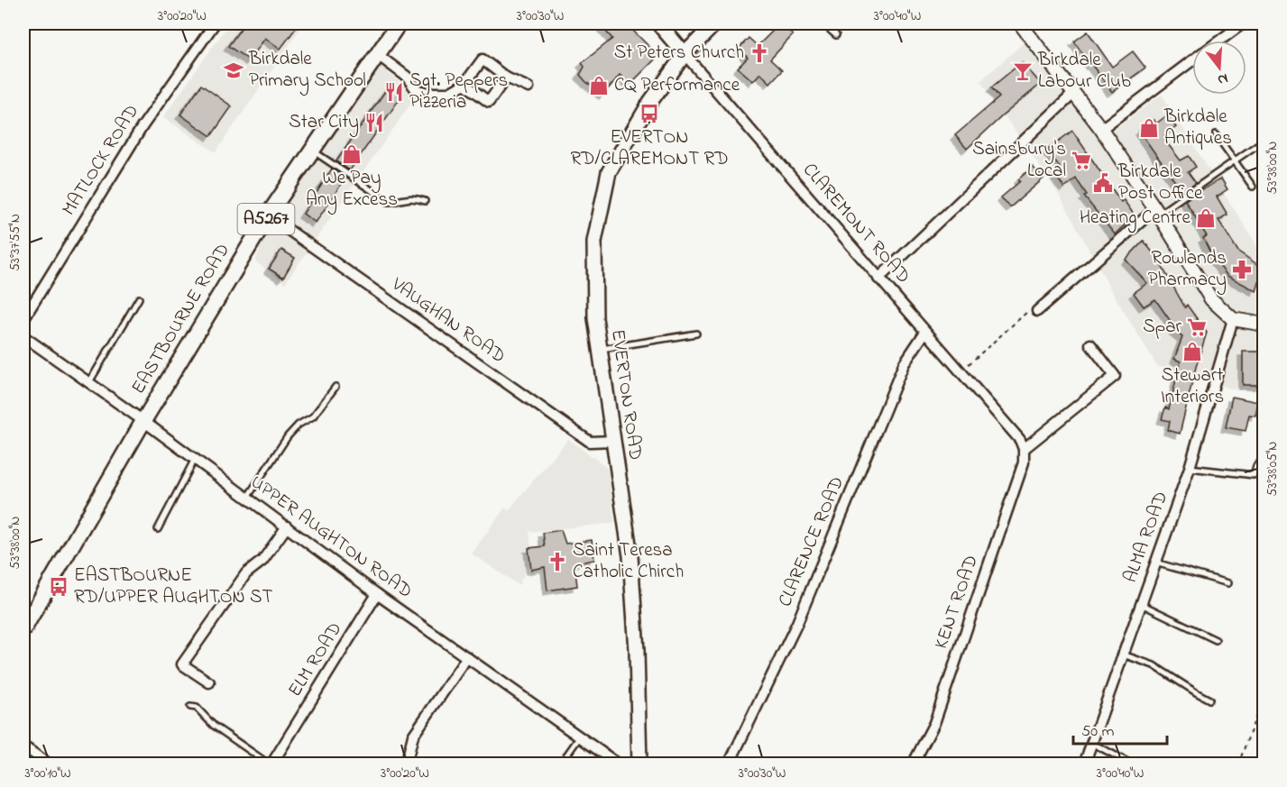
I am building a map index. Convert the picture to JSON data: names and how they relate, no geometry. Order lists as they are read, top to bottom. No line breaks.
{"streets":{"main road":["A5267","CLAREMONT ROAD","EASTBOURNE ROAD","EVERTON ROAD"],"street":["MATLOCK ROAD","VAUGHAN ROAD","UPPER AUGHTON ROAD","ALMA ROAD","CLARENCE ROAD","KENT ROAD","ELM ROAD"]},"crossings":[["A5267","EASTBOURNE ROAD"],["A5267","UPPER AUGHTON ROAD"],["CLAREMONT ROAD","EVERTON ROAD"],["CLAREMONT ROAD","CLARENCE ROAD"],["CLAREMONT ROAD","KENT ROAD"],["EASTBOURNE ROAD","VAUGHAN ROAD"],["EASTBOURNE ROAD","UPPER AUGHTON ROAD"],["VAUGHAN ROAD","EVERTON ROAD"],["UPPER AUGHTON ROAD","ELM ROAD"]],"places":{"church":["St Peters Church","Saint Teresa Catholic Chirch"],"school or university":["Birkdale Primary School"],"bar":["Birkdale Labour Club"],"shop":["CQ Performance","Birkdale Antiques","We Pay Any Excess","Heating Centre","Stewart Interiors"],"restaurant":["Sgt. Peppers Pizzeria","Star City"],"bus stop":["EVERTON RD/CLAREMONT RD","EASTBOURNE RD/UPPER AUGHTON ST"],"supermarket":["Sainsbury's Local","Spar"],"public building":["Birkdale Post Office"],"pharmacy":["Rowlands Pharmacy"]},"scale_bar":"50 m","north":"bottom","coordinates":["3°00'20\"W","3°00'30\"W","3°00'40\"W","53°38'00\"N","53°37'55\"N","53°38'05\"N","3°00'10\"W"]}
